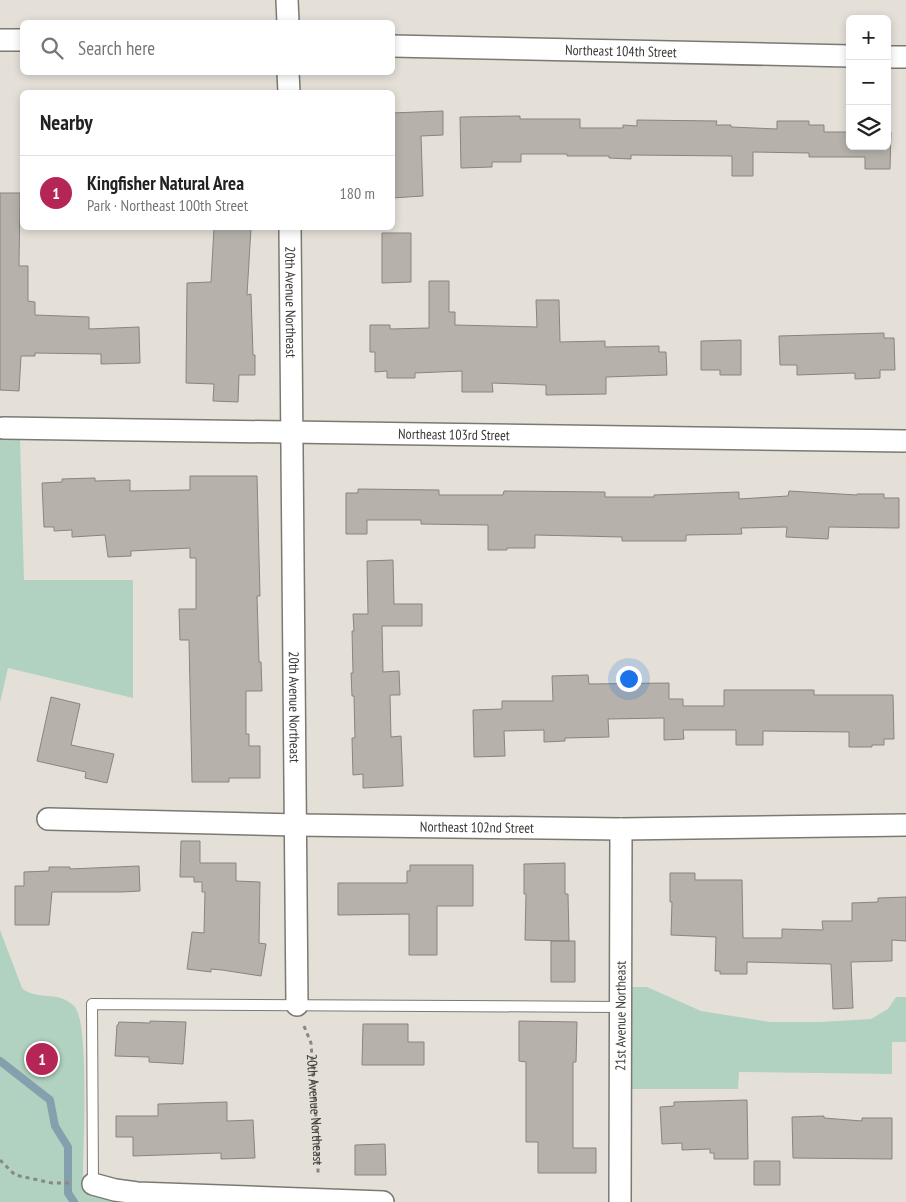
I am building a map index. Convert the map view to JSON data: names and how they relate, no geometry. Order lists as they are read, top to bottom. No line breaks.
{"streets":{"street":["Northeast 104th Street","20th Avenue Northeast","Northeast 103rd Street","Northeast 102nd Street","21st Avenue Northeast"]},"crossings":[["20th Avenue Northeast","Northeast 103rd Street"],["20th Avenue Northeast","Northeast 102nd Street"],["Northeast 102nd Street","21st Avenue Northeast"]],"page":{"map_buttons":["+","−"],"search":"Search here","heading":"Nearby","list":[{"mark":"1","name":"Kingfisher Natural Area","note":"Park · Northeast 100th Street","value":"180 m"}],"pins":"1"}}
